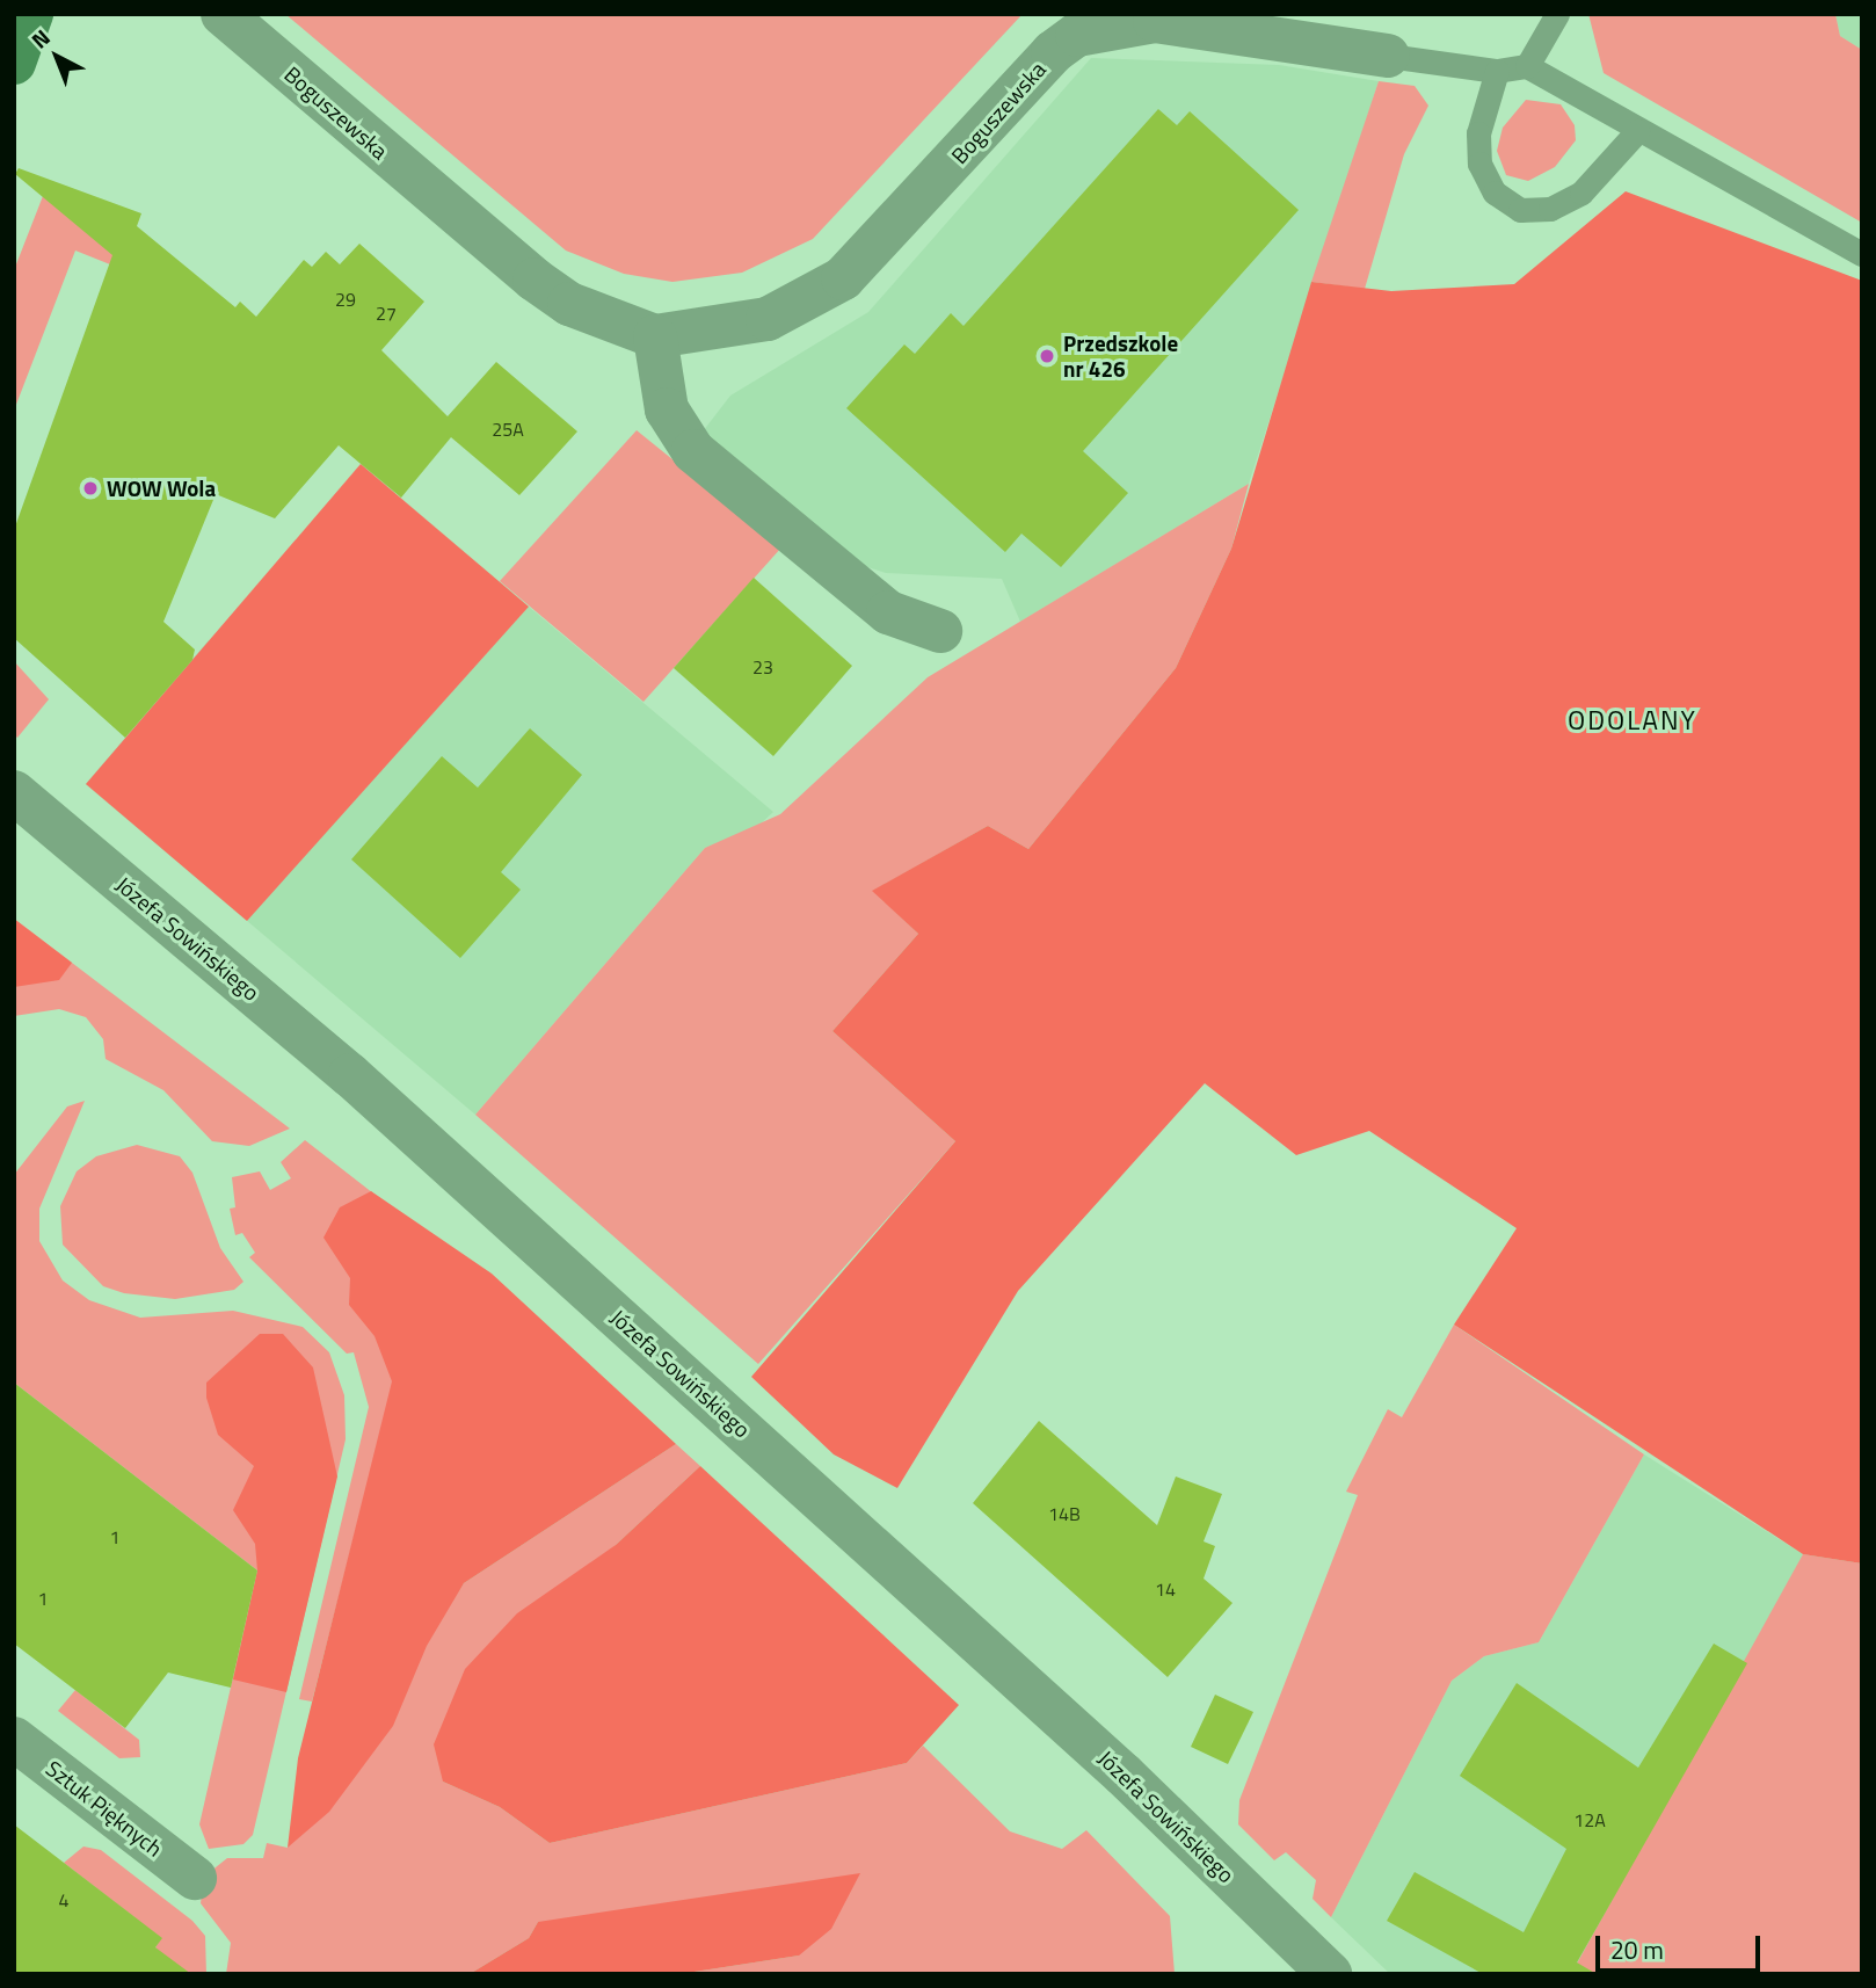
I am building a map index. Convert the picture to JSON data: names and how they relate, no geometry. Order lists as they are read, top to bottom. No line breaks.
{"streets":{"street":["Boguszewska","Józefa Sowińskiego","Sztuk Pięknych"]},"districts":["ODOLANY"],"places":["Przedszkole nr 426","WOW Wola"],"house_numbers":["29","27","25A","23","14B","1","14","1","12A","4"],"scale_bar":"20 m","north":"top left"}
